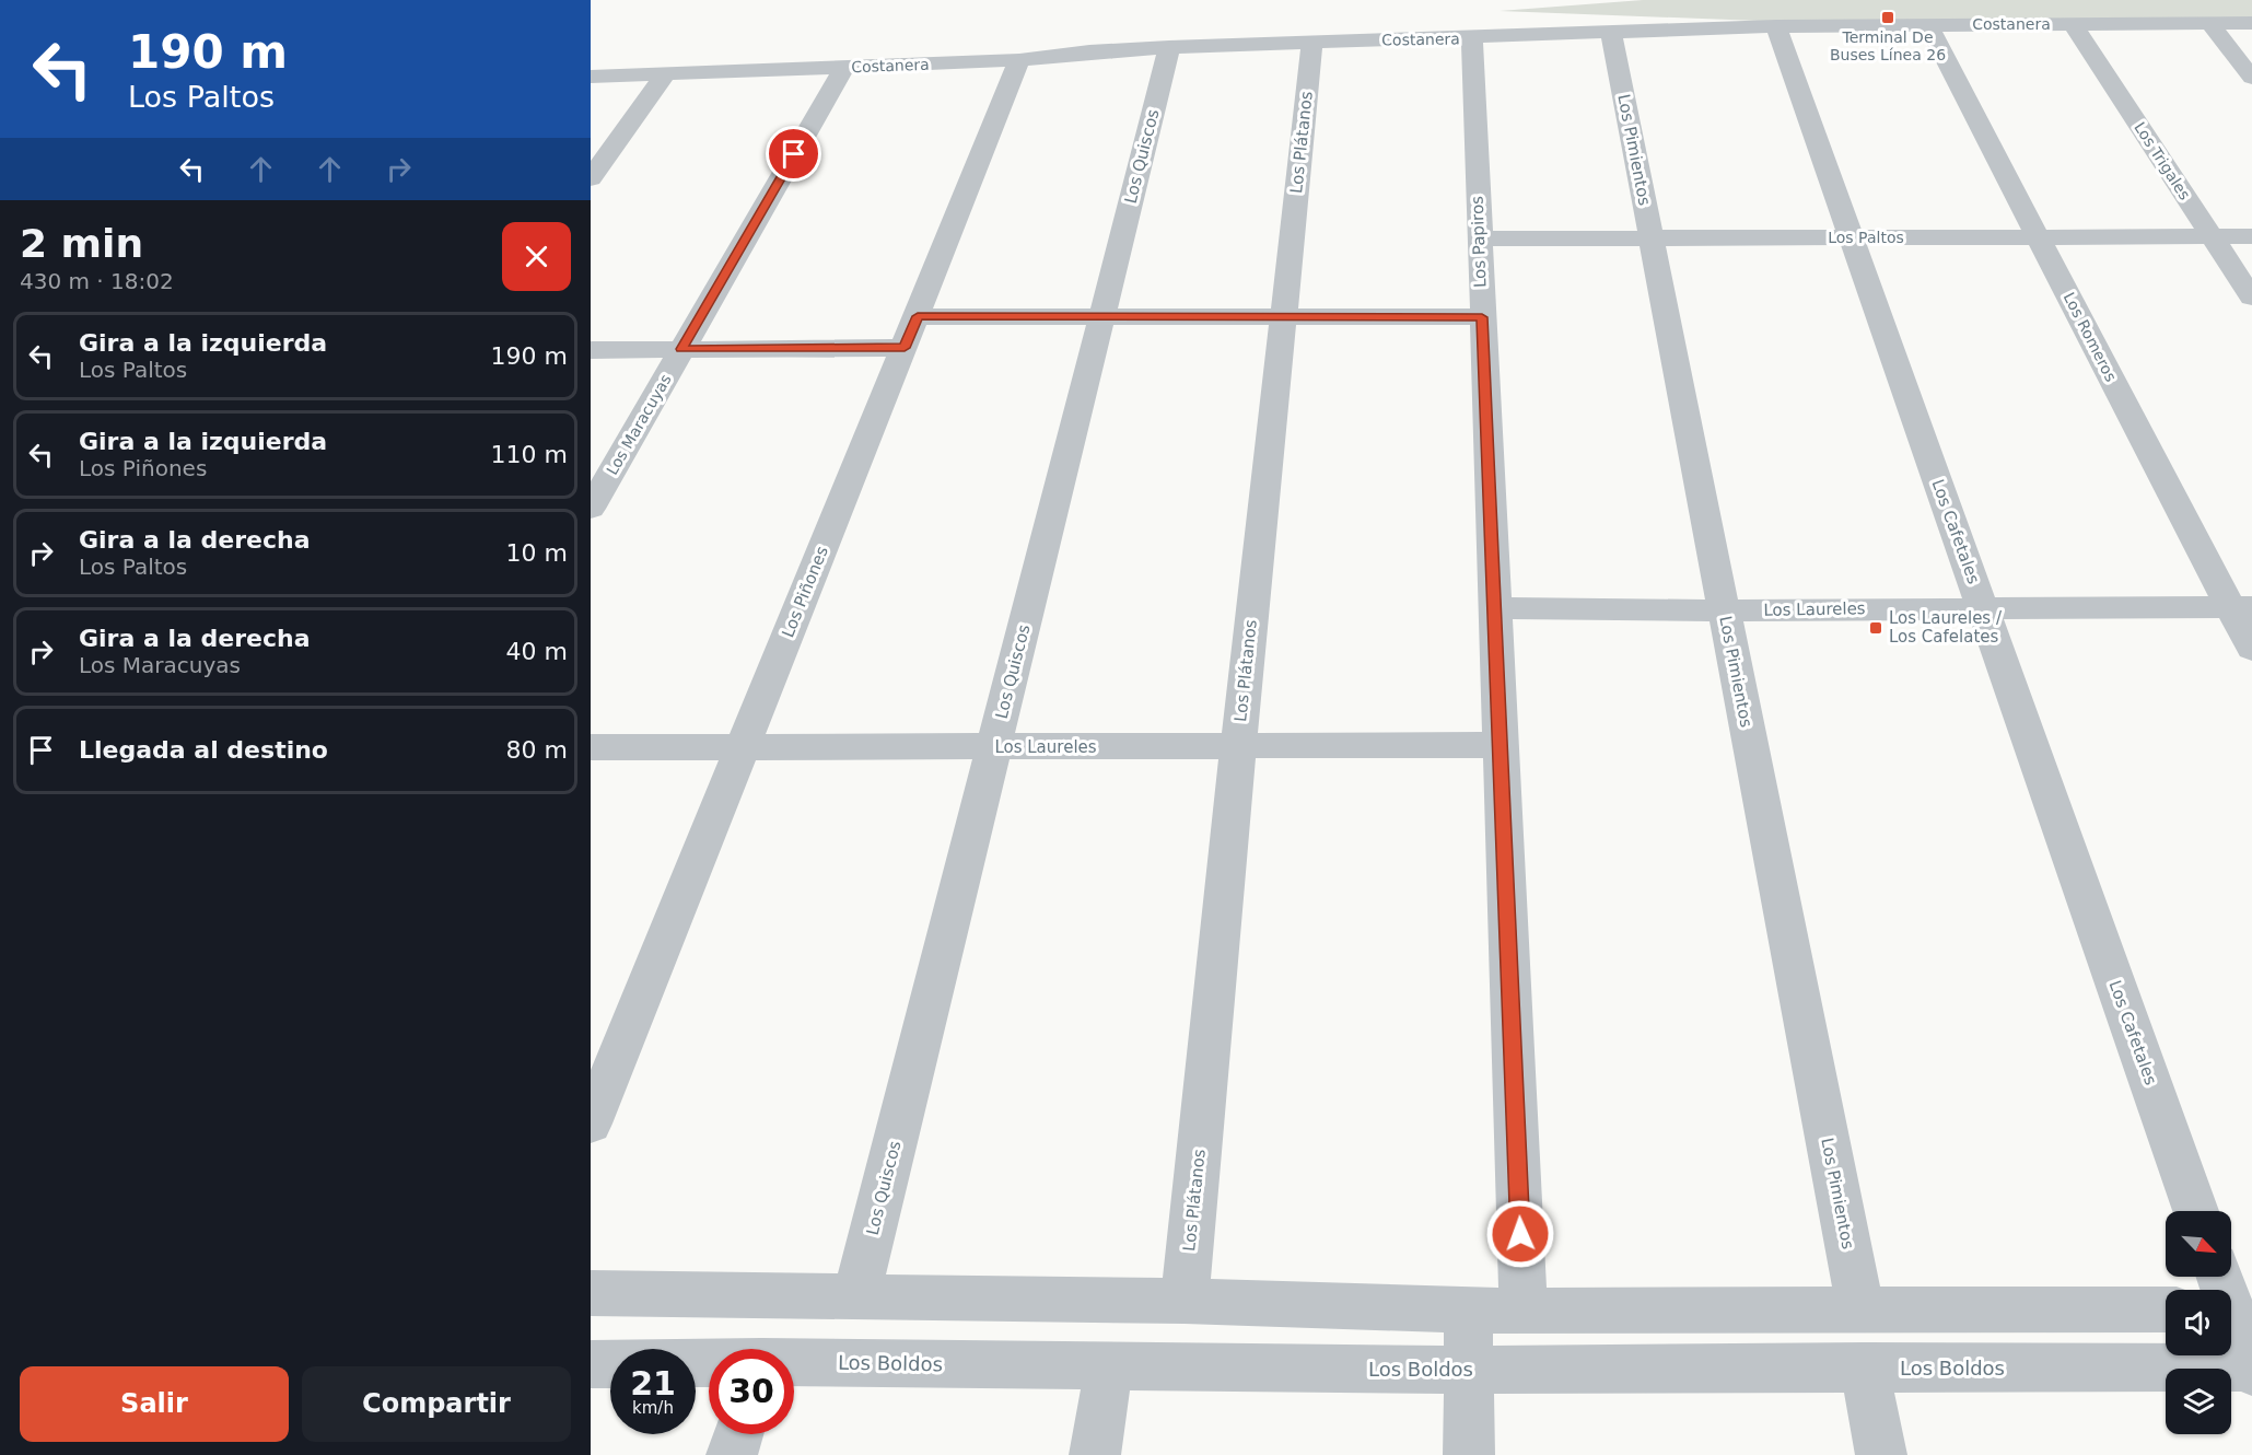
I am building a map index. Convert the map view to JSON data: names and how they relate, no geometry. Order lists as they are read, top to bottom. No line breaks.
{"streets":{"street":["Costanera","Los Plátanos","Los Pimientos","Los Quiscos","Los Trigales","Los Paltos","Los Papiros","Los Romeros","Los Maracuyas","Los Cafetales","Los Piñones","Los Laureles","Los Boldos"]},"crossings":[["Costanera","Los Plátanos"],["Costanera","Los Pimientos"],["Costanera","Los Quiscos"],["Costanera","Los Trigales"],["Costanera","Los Papiros"],["Costanera","Los Romeros"],["Costanera","Los Maracuyas"],["Costanera","Los Cafetales"],["Costanera","Los Piñones"],["Los Plátanos","Los Laureles"],["Los Pimientos","Los Paltos"],["Los Pimientos","Los Laureles"],["Los Quiscos","Los Laureles"],["Los Trigales","Los Paltos"],["Los Paltos","Los Papiros"],["Los Paltos","Los Romeros"],["Los Paltos","Los Cafetales"],["Los Papiros","Los Laureles"],["Los Romeros","Los Laureles"],["Los Cafetales","Los Laureles"],["Los Piñones","Los Laureles"]],"places":{"transit":["Terminal De Buses Línea 26","Los Laureles / Los Cafelates"]},"north":"bottom right","page":{"turn":["190 m","Los Paltos"],"heading":["2 min","430 m · 18:02"],"list":[{"name":"Gira a la izquierda","note":"Los Paltos","value":"190 m"},{"name":"Gira a la izquierda","note":"Los Piñones","value":"110 m"},{"name":"Gira a la derecha","note":"Los Paltos","value":"10 m"},{"name":"Gira a la derecha","note":"Los Maracuyas","value":"40 m"},{"name":"Llegada al destino","value":"80 m"}],"speed":"21 km/h","limit":"30","buttons":["Salir","Compartir"]}}
